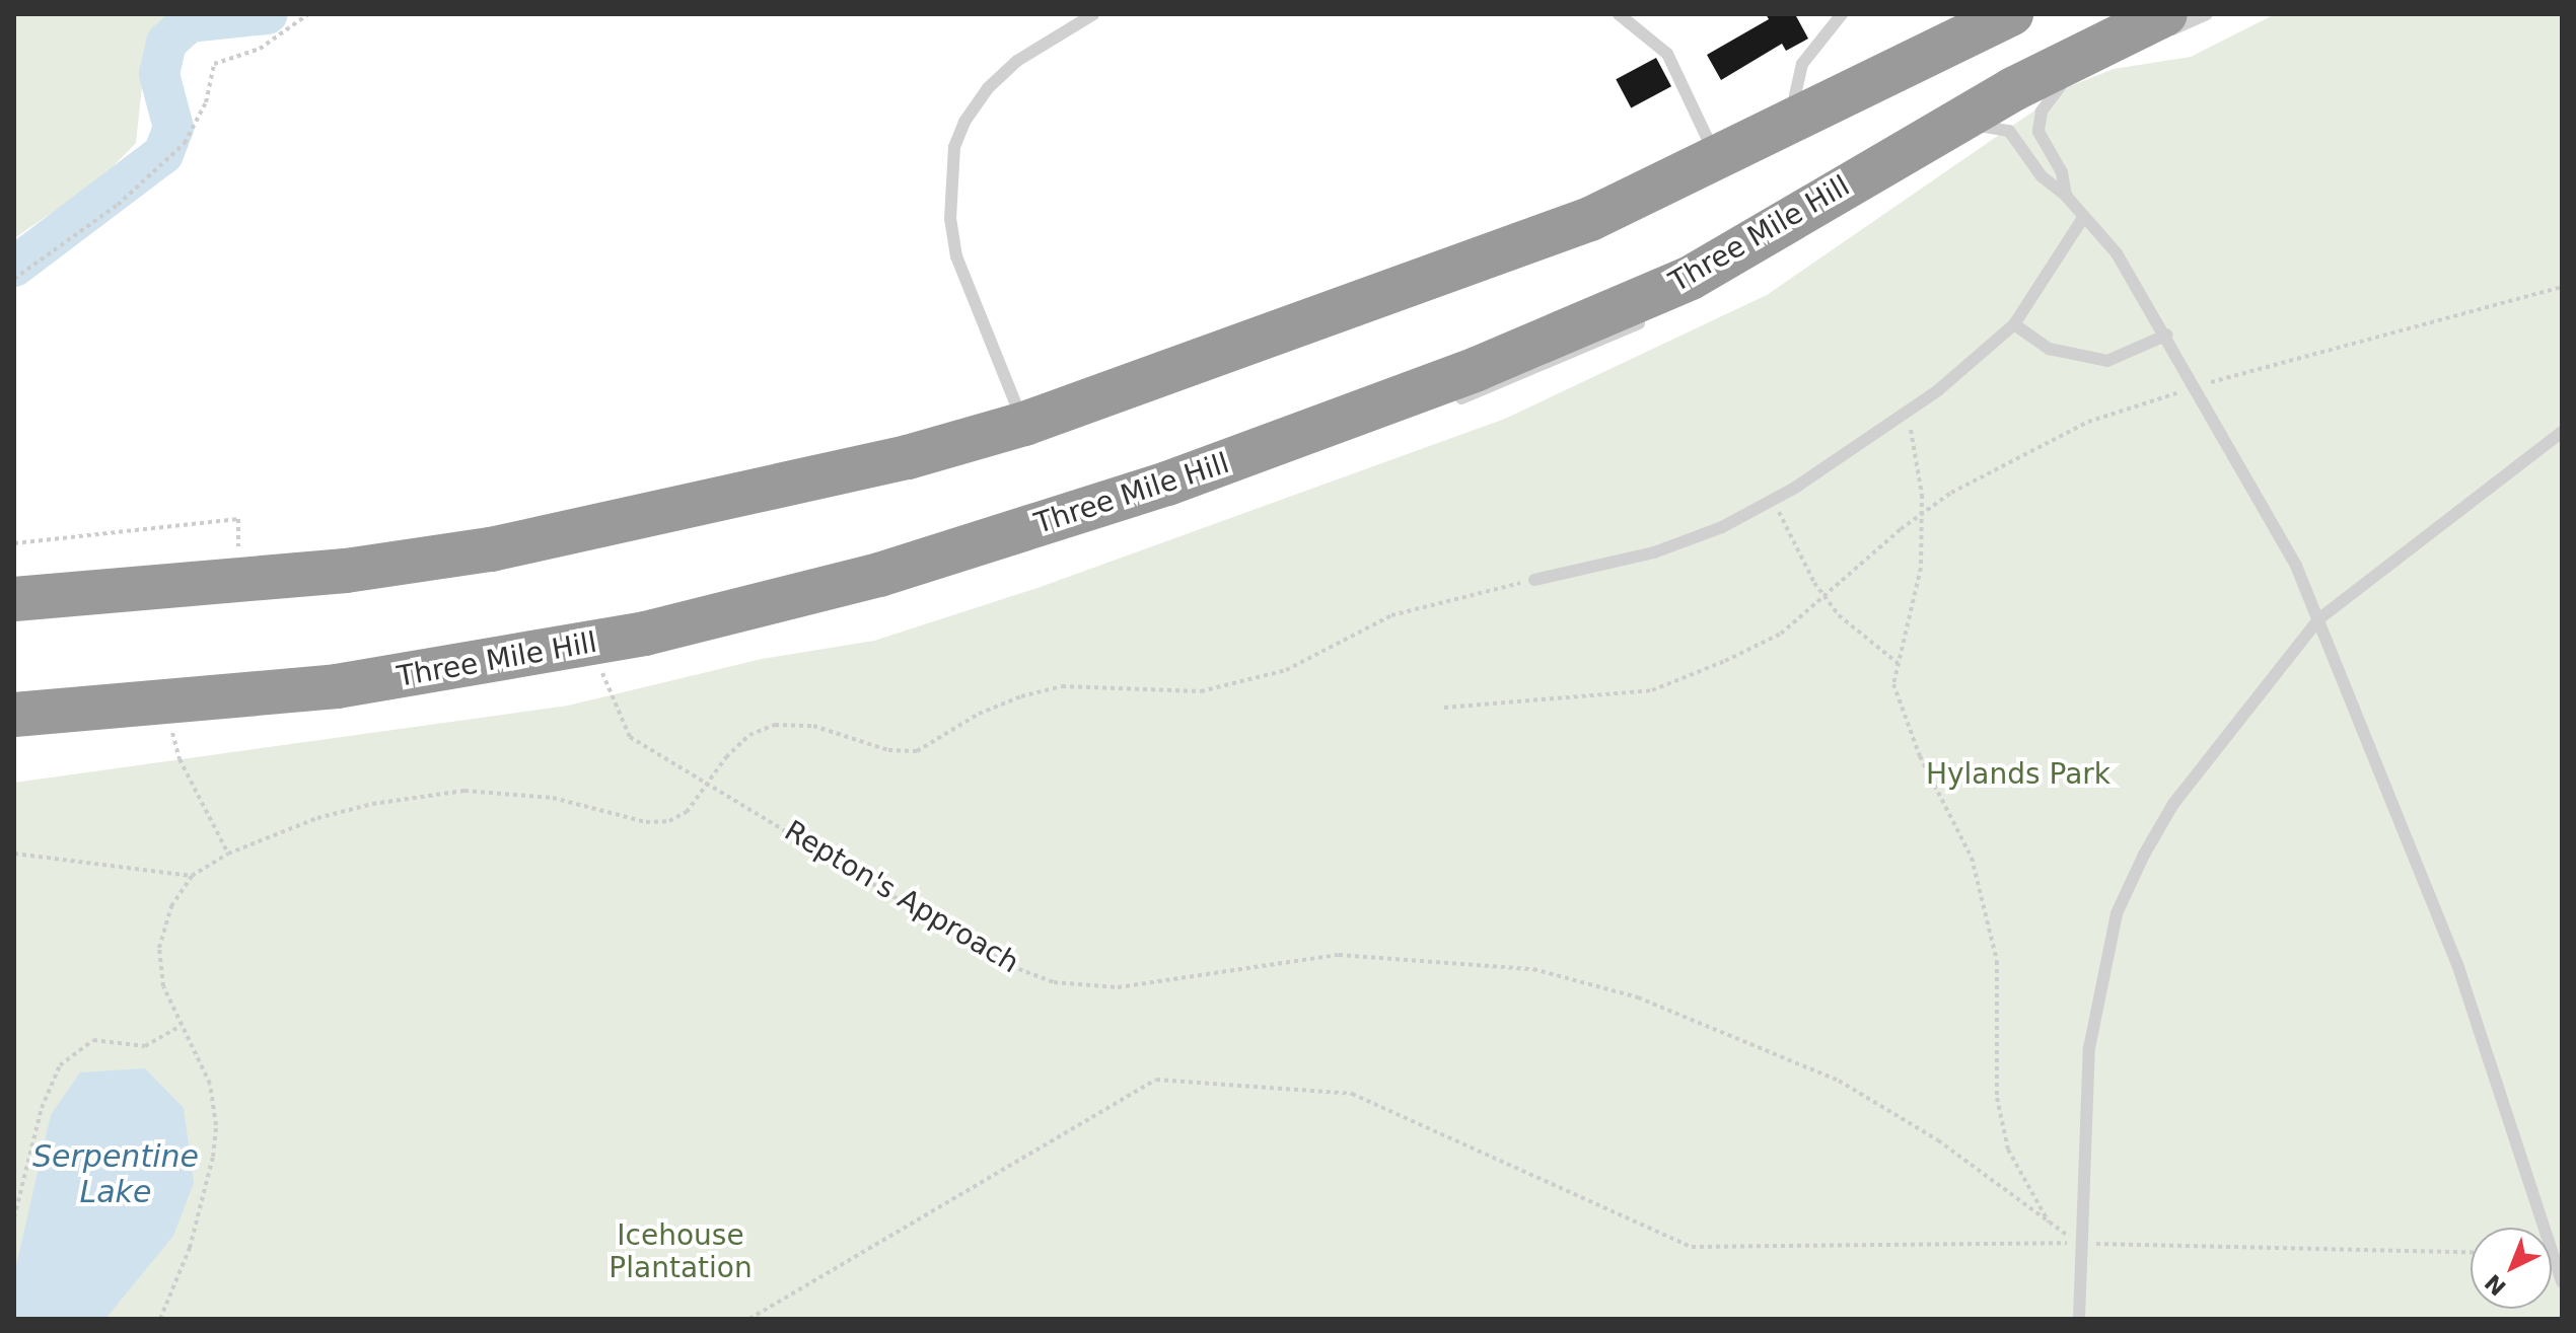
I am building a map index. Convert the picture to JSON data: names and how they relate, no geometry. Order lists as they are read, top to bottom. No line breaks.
{"streets":{"highway":["Three Mile Hill"],"path":["Repton's Approach"]},"water":["Serpentine Lake"],"parks":["Hylands Park","Icehouse Plantation"],"north":"bottom left"}
